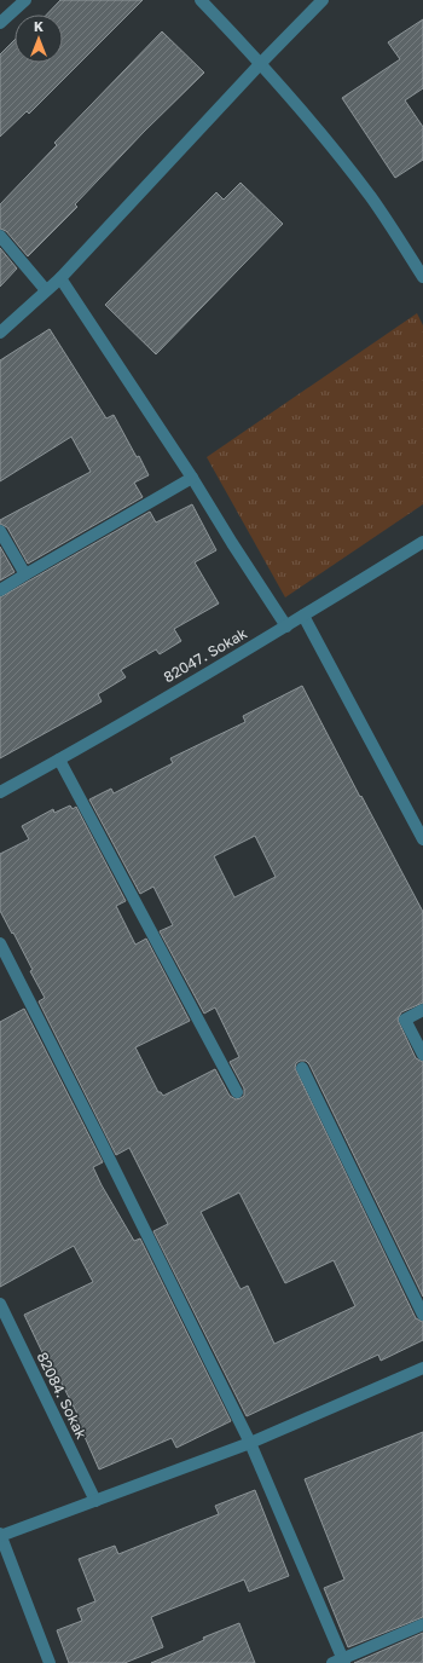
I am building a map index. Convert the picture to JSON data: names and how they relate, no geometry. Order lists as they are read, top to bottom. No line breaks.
{"streets":{"street":["82047. Sokak","82084. Sokak"]},"north":"top"}
